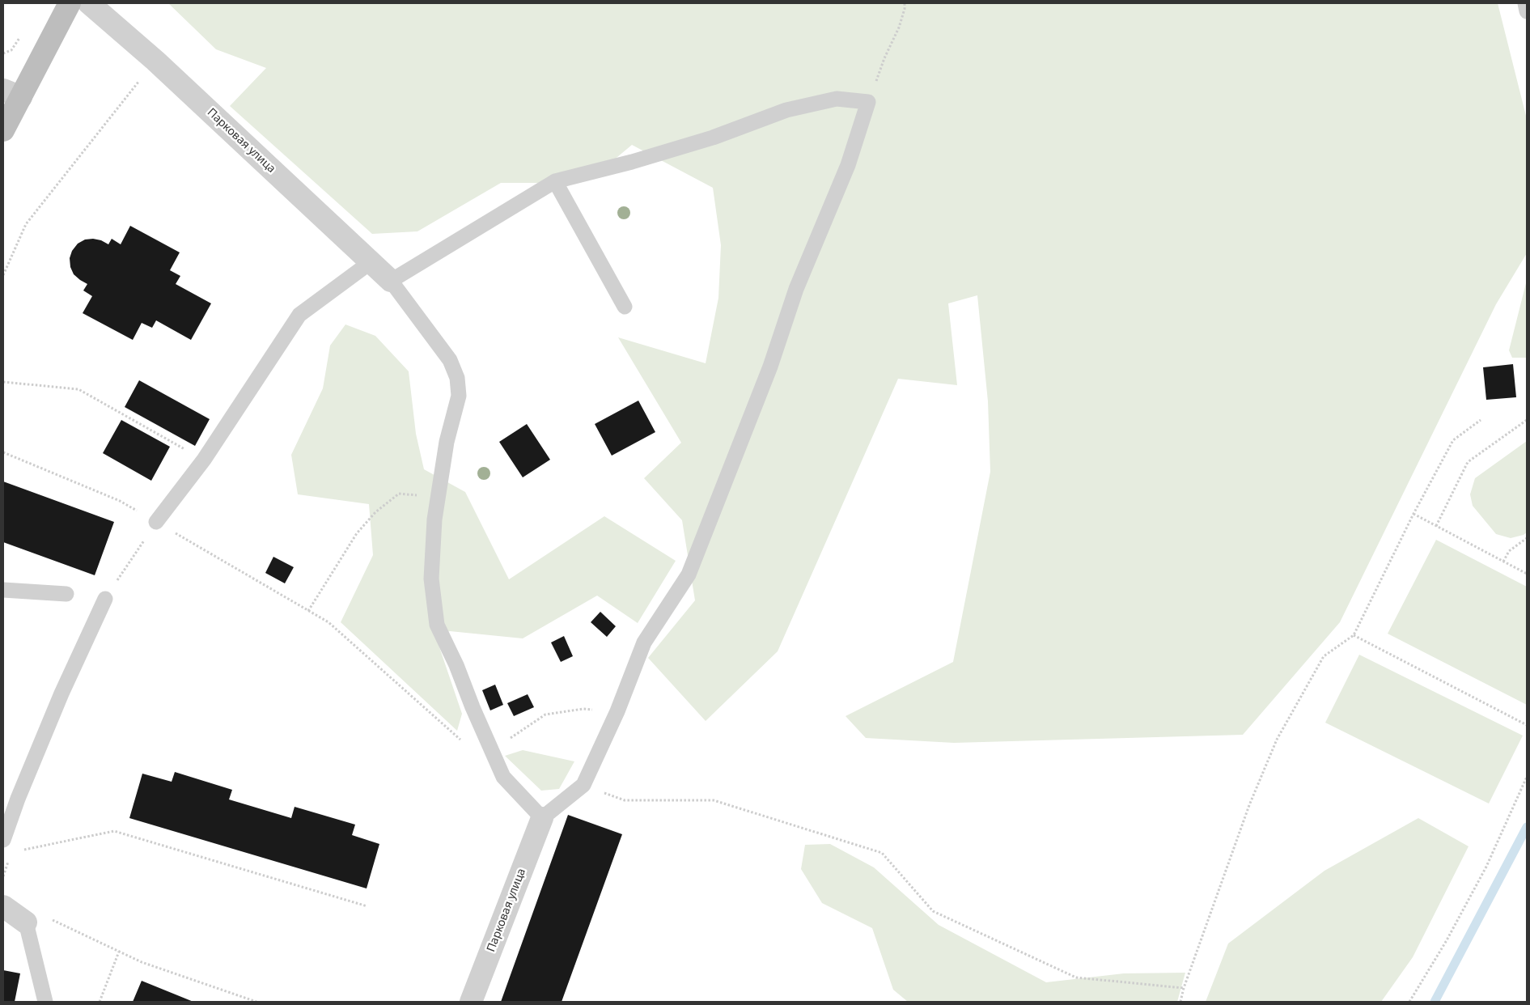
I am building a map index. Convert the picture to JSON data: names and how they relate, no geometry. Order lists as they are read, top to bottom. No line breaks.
{"streets":{"street":["Парковая улица"]}}
